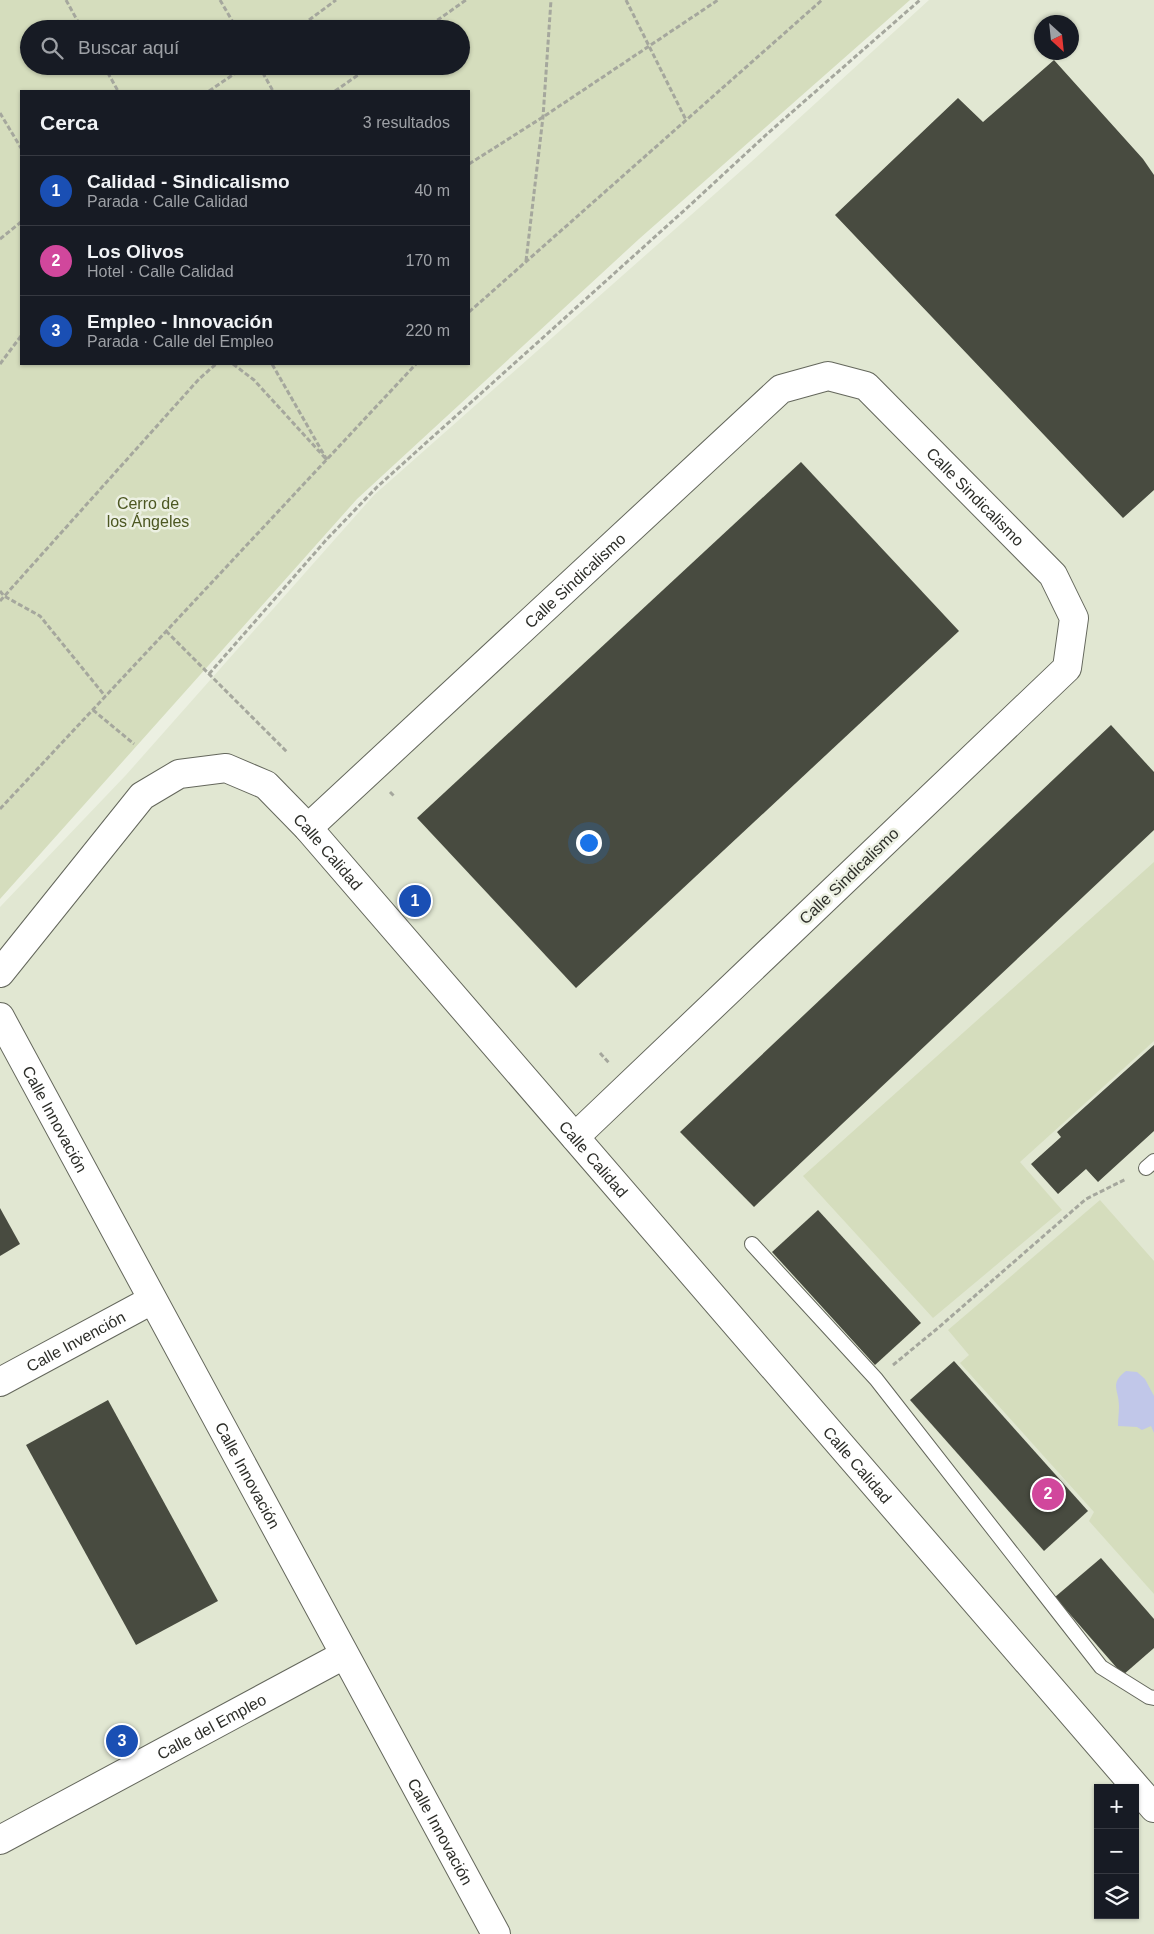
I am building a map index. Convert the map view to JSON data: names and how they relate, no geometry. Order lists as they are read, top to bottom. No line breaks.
{"streets":{"street":["Calle Sindicalismo","Calle Calidad","Calle Innovación","Calle Invención","Calle del Empleo"]},"crossings":[["Calle Sindicalismo","Calle Calidad"],["Calle Innovación","Calle Invención"],["Calle Innovación","Calle del Empleo"]],"parks":["Cerro de los Ángeles"],"north":"bottom right","page":{"search":"Buscar aquí","heading":["Cerca","3 resultados"],"list":[{"mark":"1","name":"Calidad - Sindicalismo","note":"Parada · Calle Calidad","value":"40 m"},{"mark":"2","name":"Los Olivos","note":"Hotel · Calle Calidad","value":"170 m"},{"mark":"3","name":"Empleo - Innovación","note":"Parada · Calle del Empleo","value":"220 m"}],"pins":["1","2","3"],"map_buttons":["+","−"]}}
